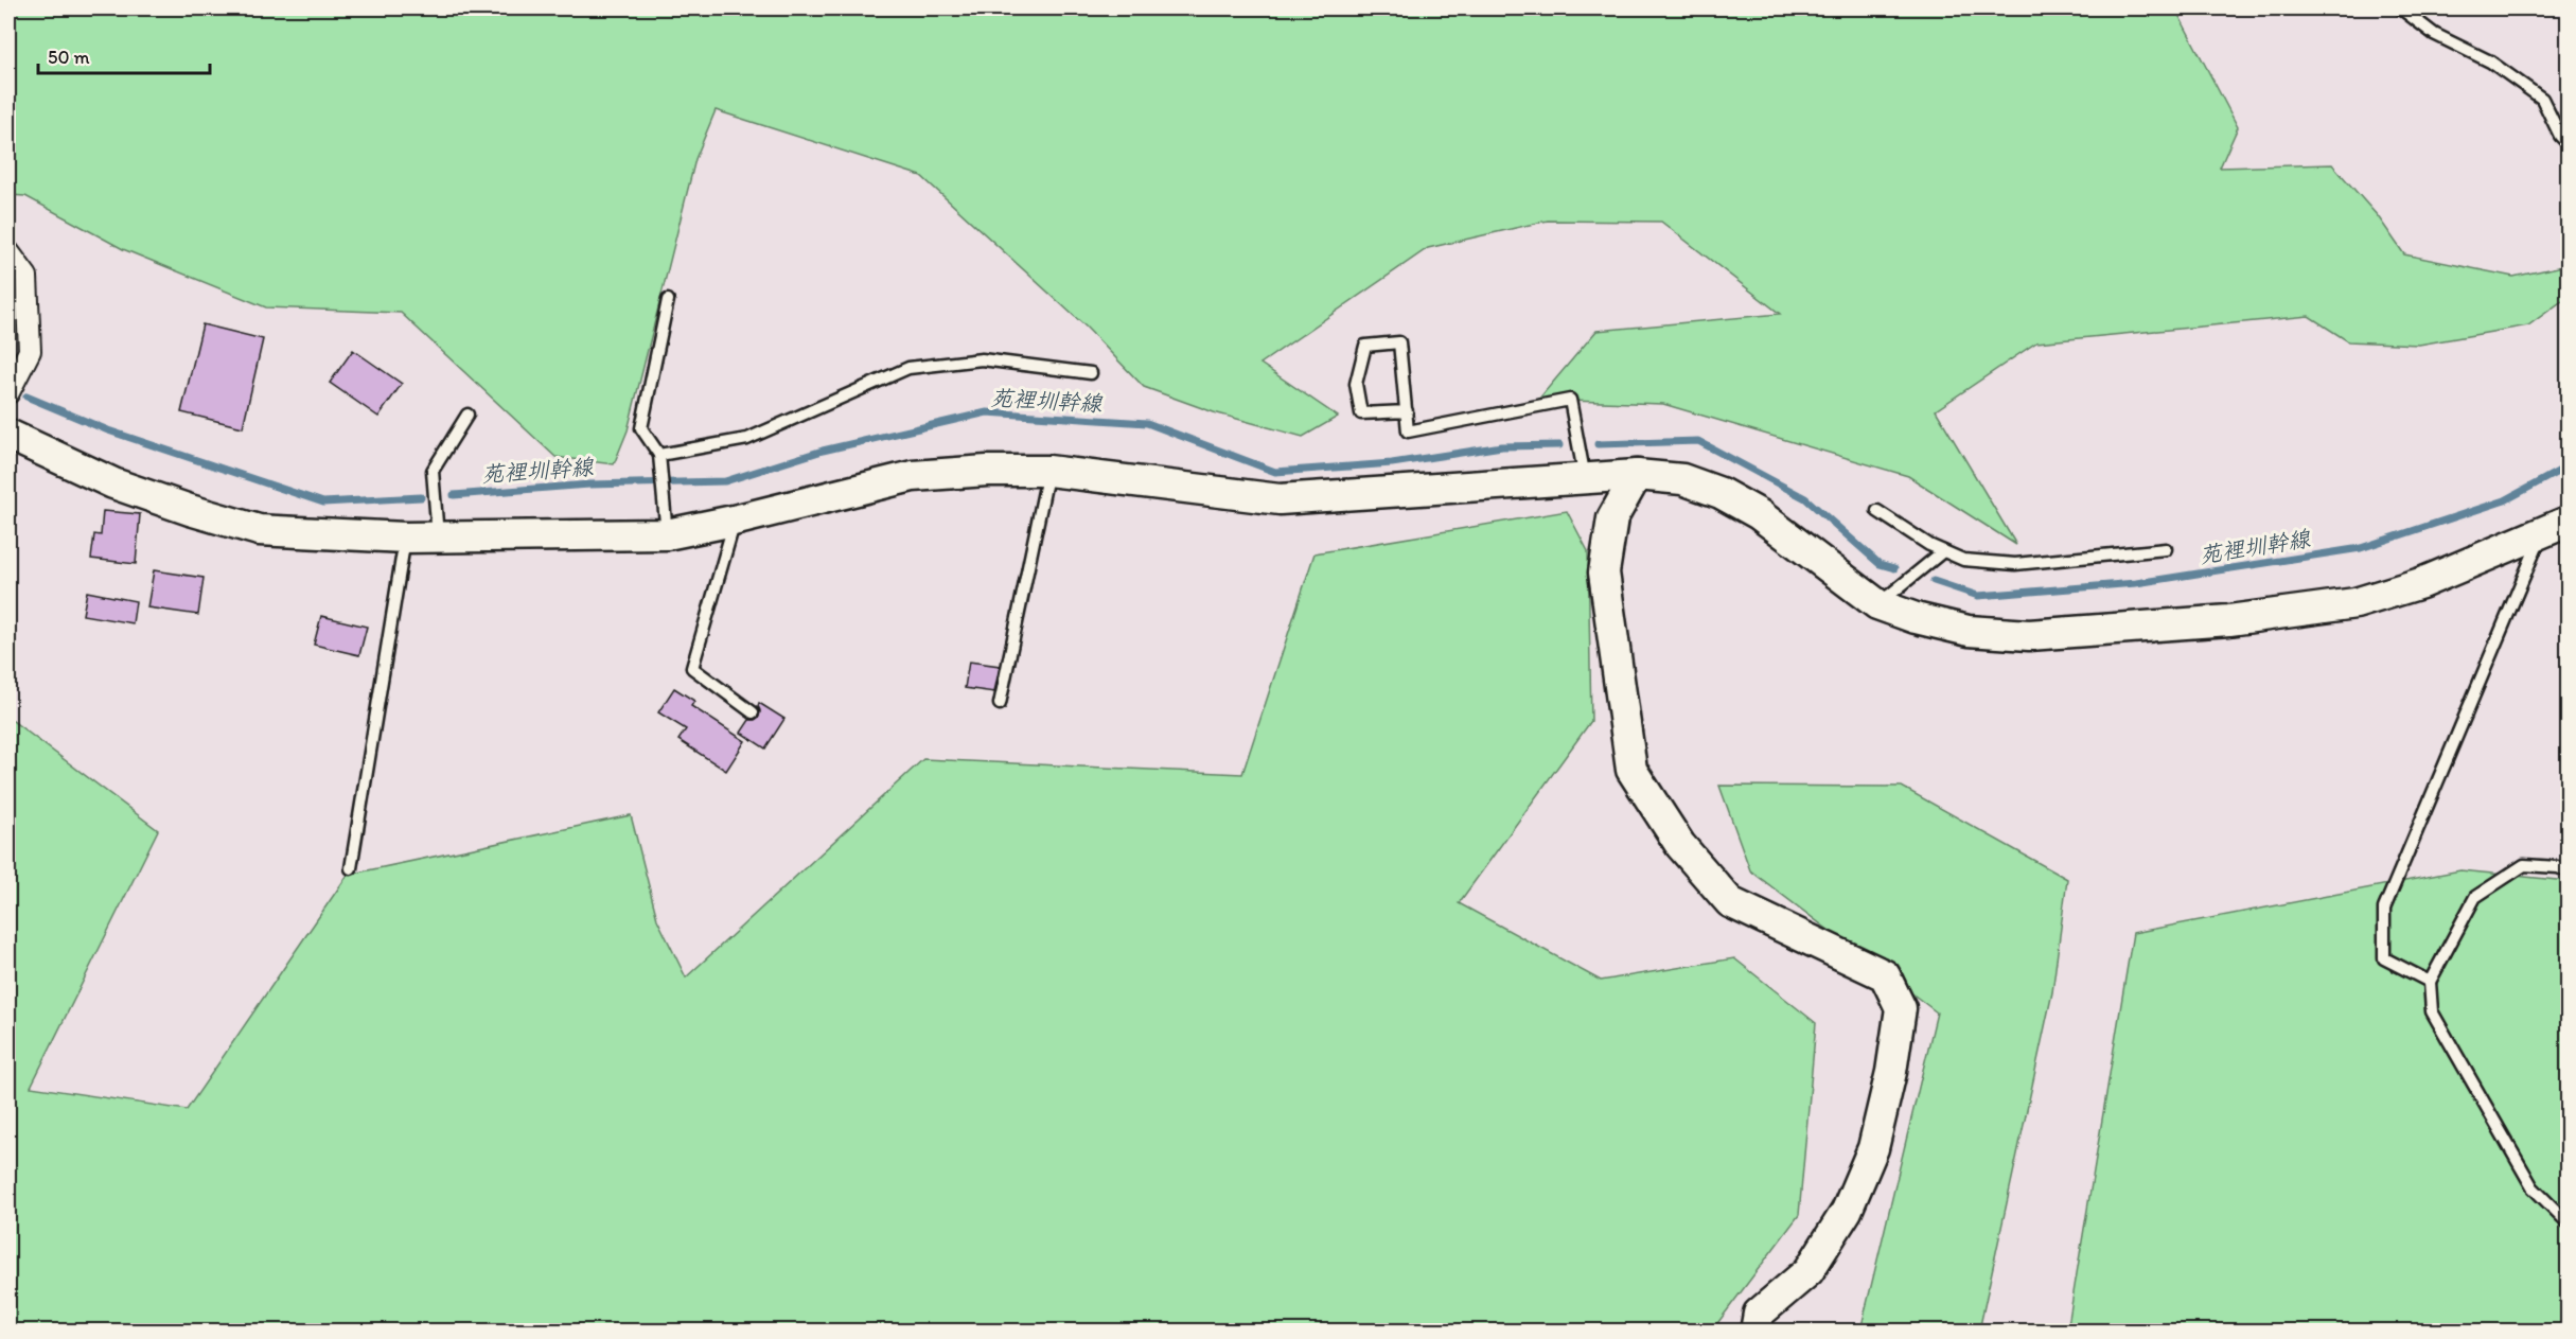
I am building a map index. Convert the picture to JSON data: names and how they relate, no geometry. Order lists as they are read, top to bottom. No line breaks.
{"water":["苑裡圳幹線"],"scale_bar":"50 m"}
